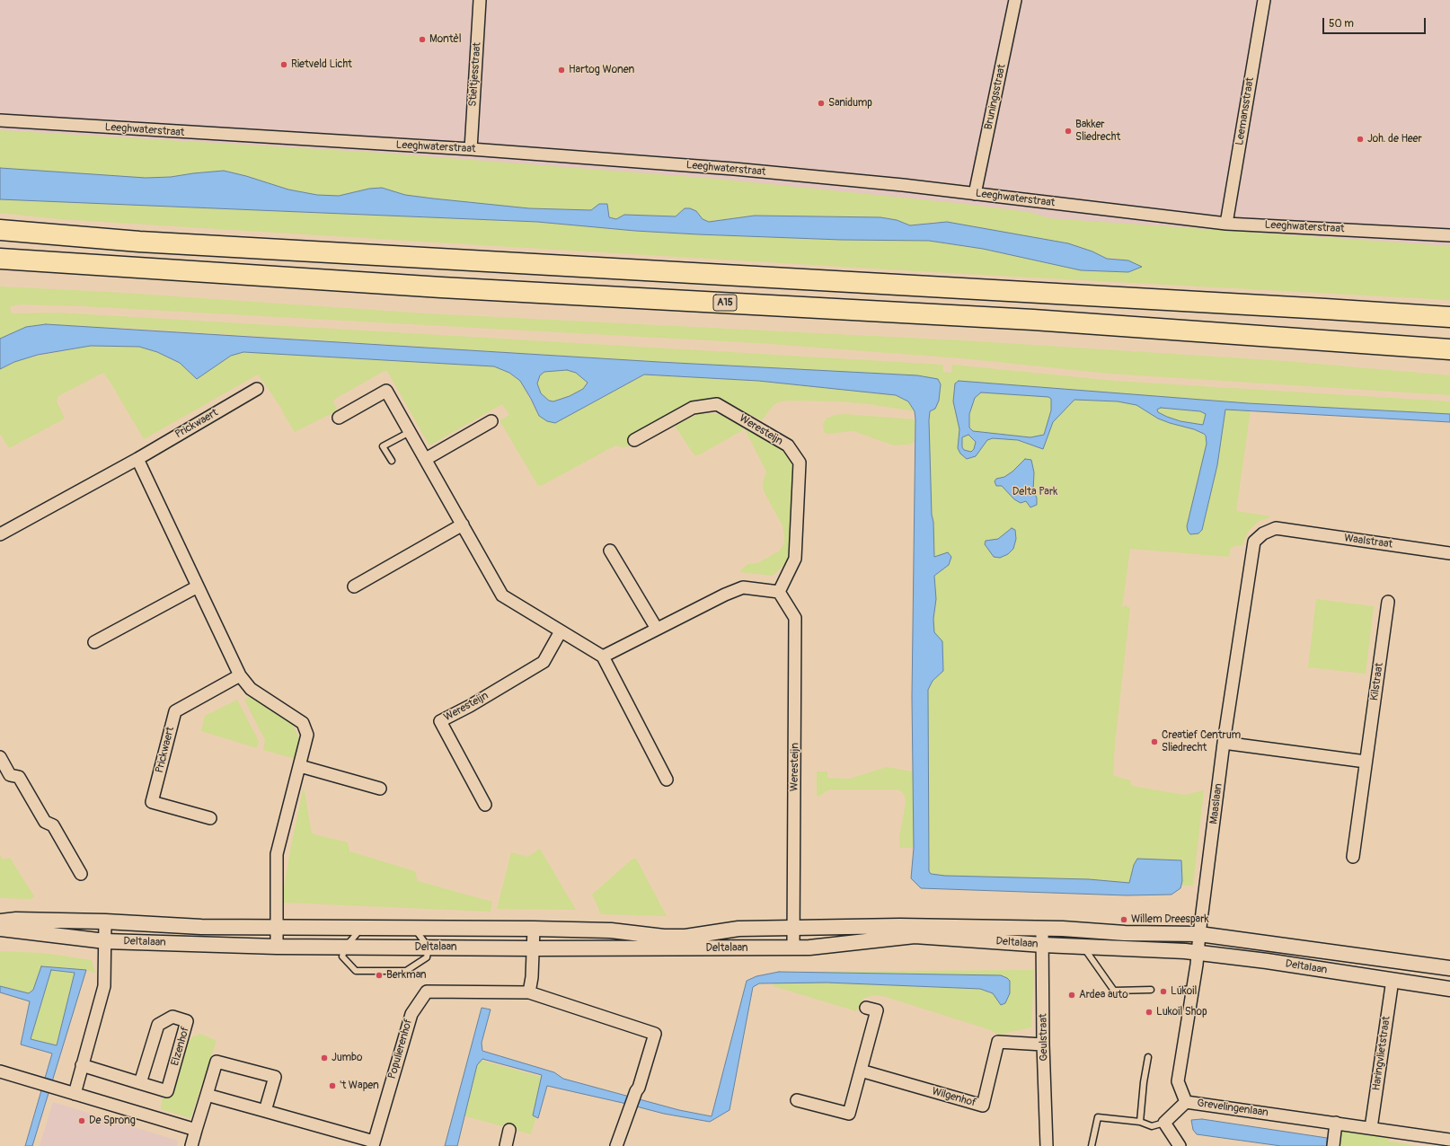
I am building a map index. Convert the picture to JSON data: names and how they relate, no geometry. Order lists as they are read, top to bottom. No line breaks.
{"streets":{"highway":["A15"],"street":["Stieltjesstraat","Bruningsstraat","Leemansstraat","Leeghwaterstraat","Prickwaert","Weresteijn","Waalstraat","Kilstraat","Maaslaan","Deltalaan","Geulstraat","Elzenhof","Populierenhof","Haringvlietstraat","Wilgenhof","Grevelingenlaan"]},"crossings":[["Stieltjesstraat","Leeghwaterstraat"],["Bruningsstraat","Leeghwaterstraat"],["Leemansstraat","Leeghwaterstraat"],["Weresteijn","Deltalaan"],["Waalstraat","Maaslaan"],["Maaslaan","Deltalaan"],["Maaslaan","Grevelingenlaan"],["Deltalaan","Geulstraat"],["Deltalaan","Haringvlietstraat"],["Geulstraat","Wilgenhof"],["Haringvlietstraat","Grevelingenlaan"]],"parks":["Delta Park"],"places":["Montèl","Rietveld Licht","Hartog Wonen","Sanidump","Bakker Sliedrecht","Joh. de Heer","Creatief Centrum Sliedrecht","Willem Dreespark","Berkman","Lukoil","Ardea auto","Lukoil Shop","Jumbo","'t Wapen","De Sprong"],"scale_bar":"50 m"}
